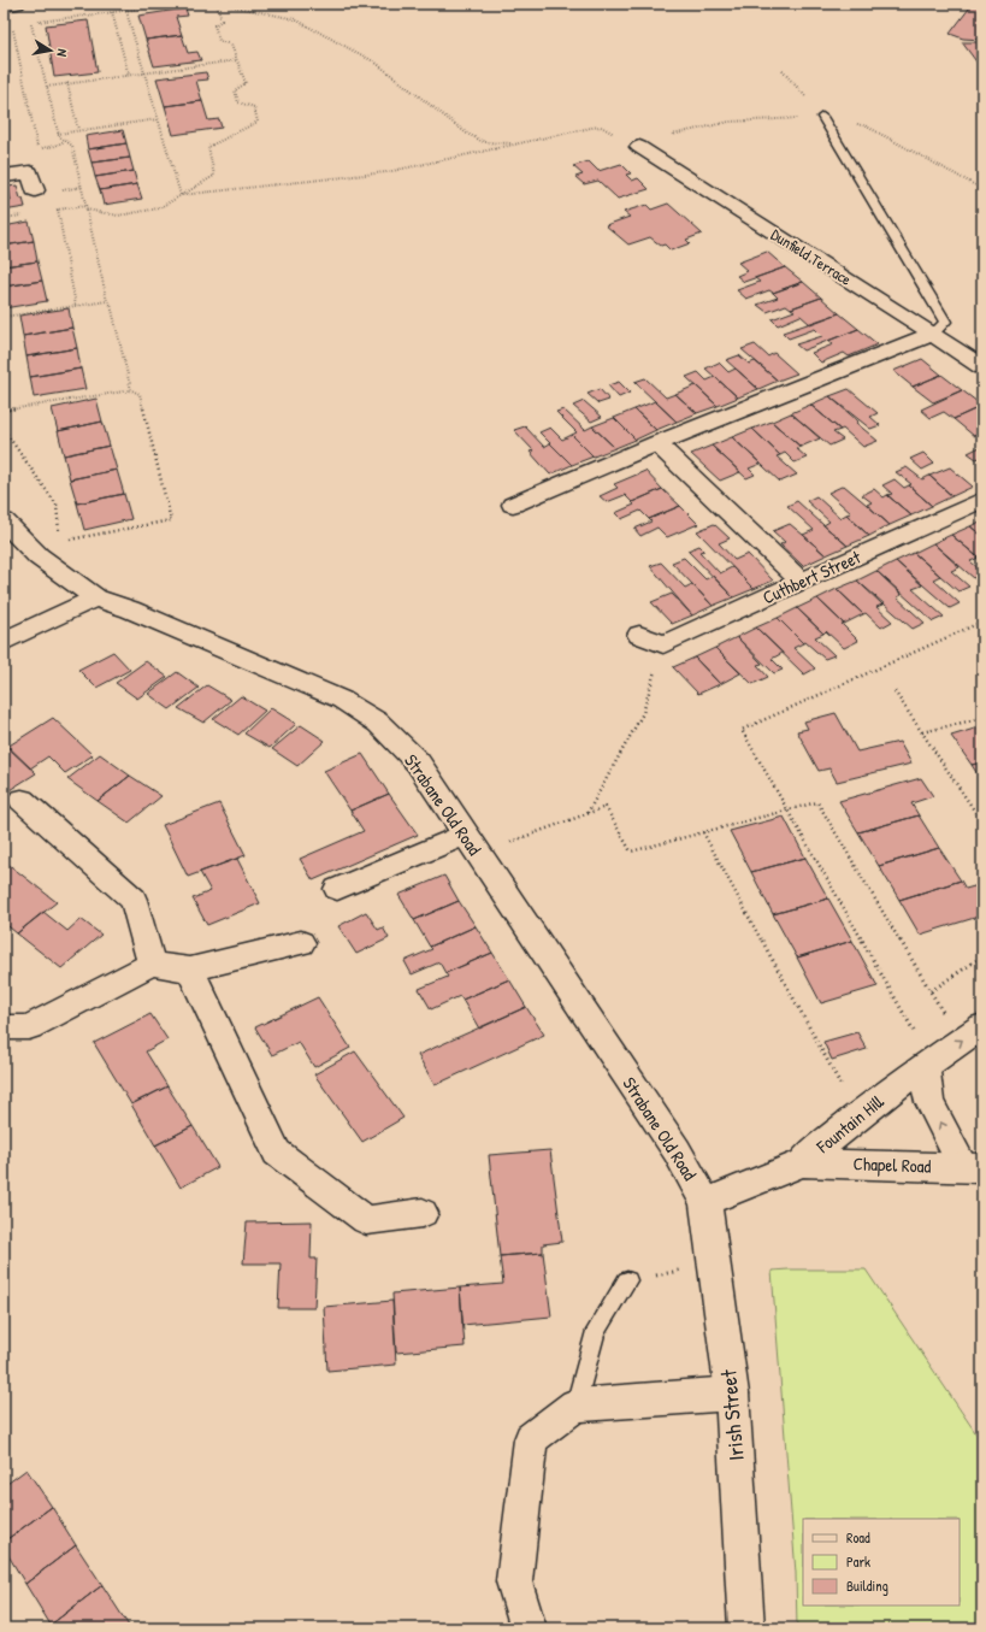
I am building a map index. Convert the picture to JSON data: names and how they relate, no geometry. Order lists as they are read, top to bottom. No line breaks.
{"streets":{"street":["Dunfield Terrace","Cuthbert Street","Strabane Old Road","Fountain Hill","Chapel Road","Irish Street"]},"crossings":[["Strabane Old Road","Fountain Hill"],["Strabane Old Road","Irish Street"],["Fountain Hill","Chapel Road"],["Fountain Hill","Irish Street"]],"legend":["Road","Park","Building"],"north":"right"}
